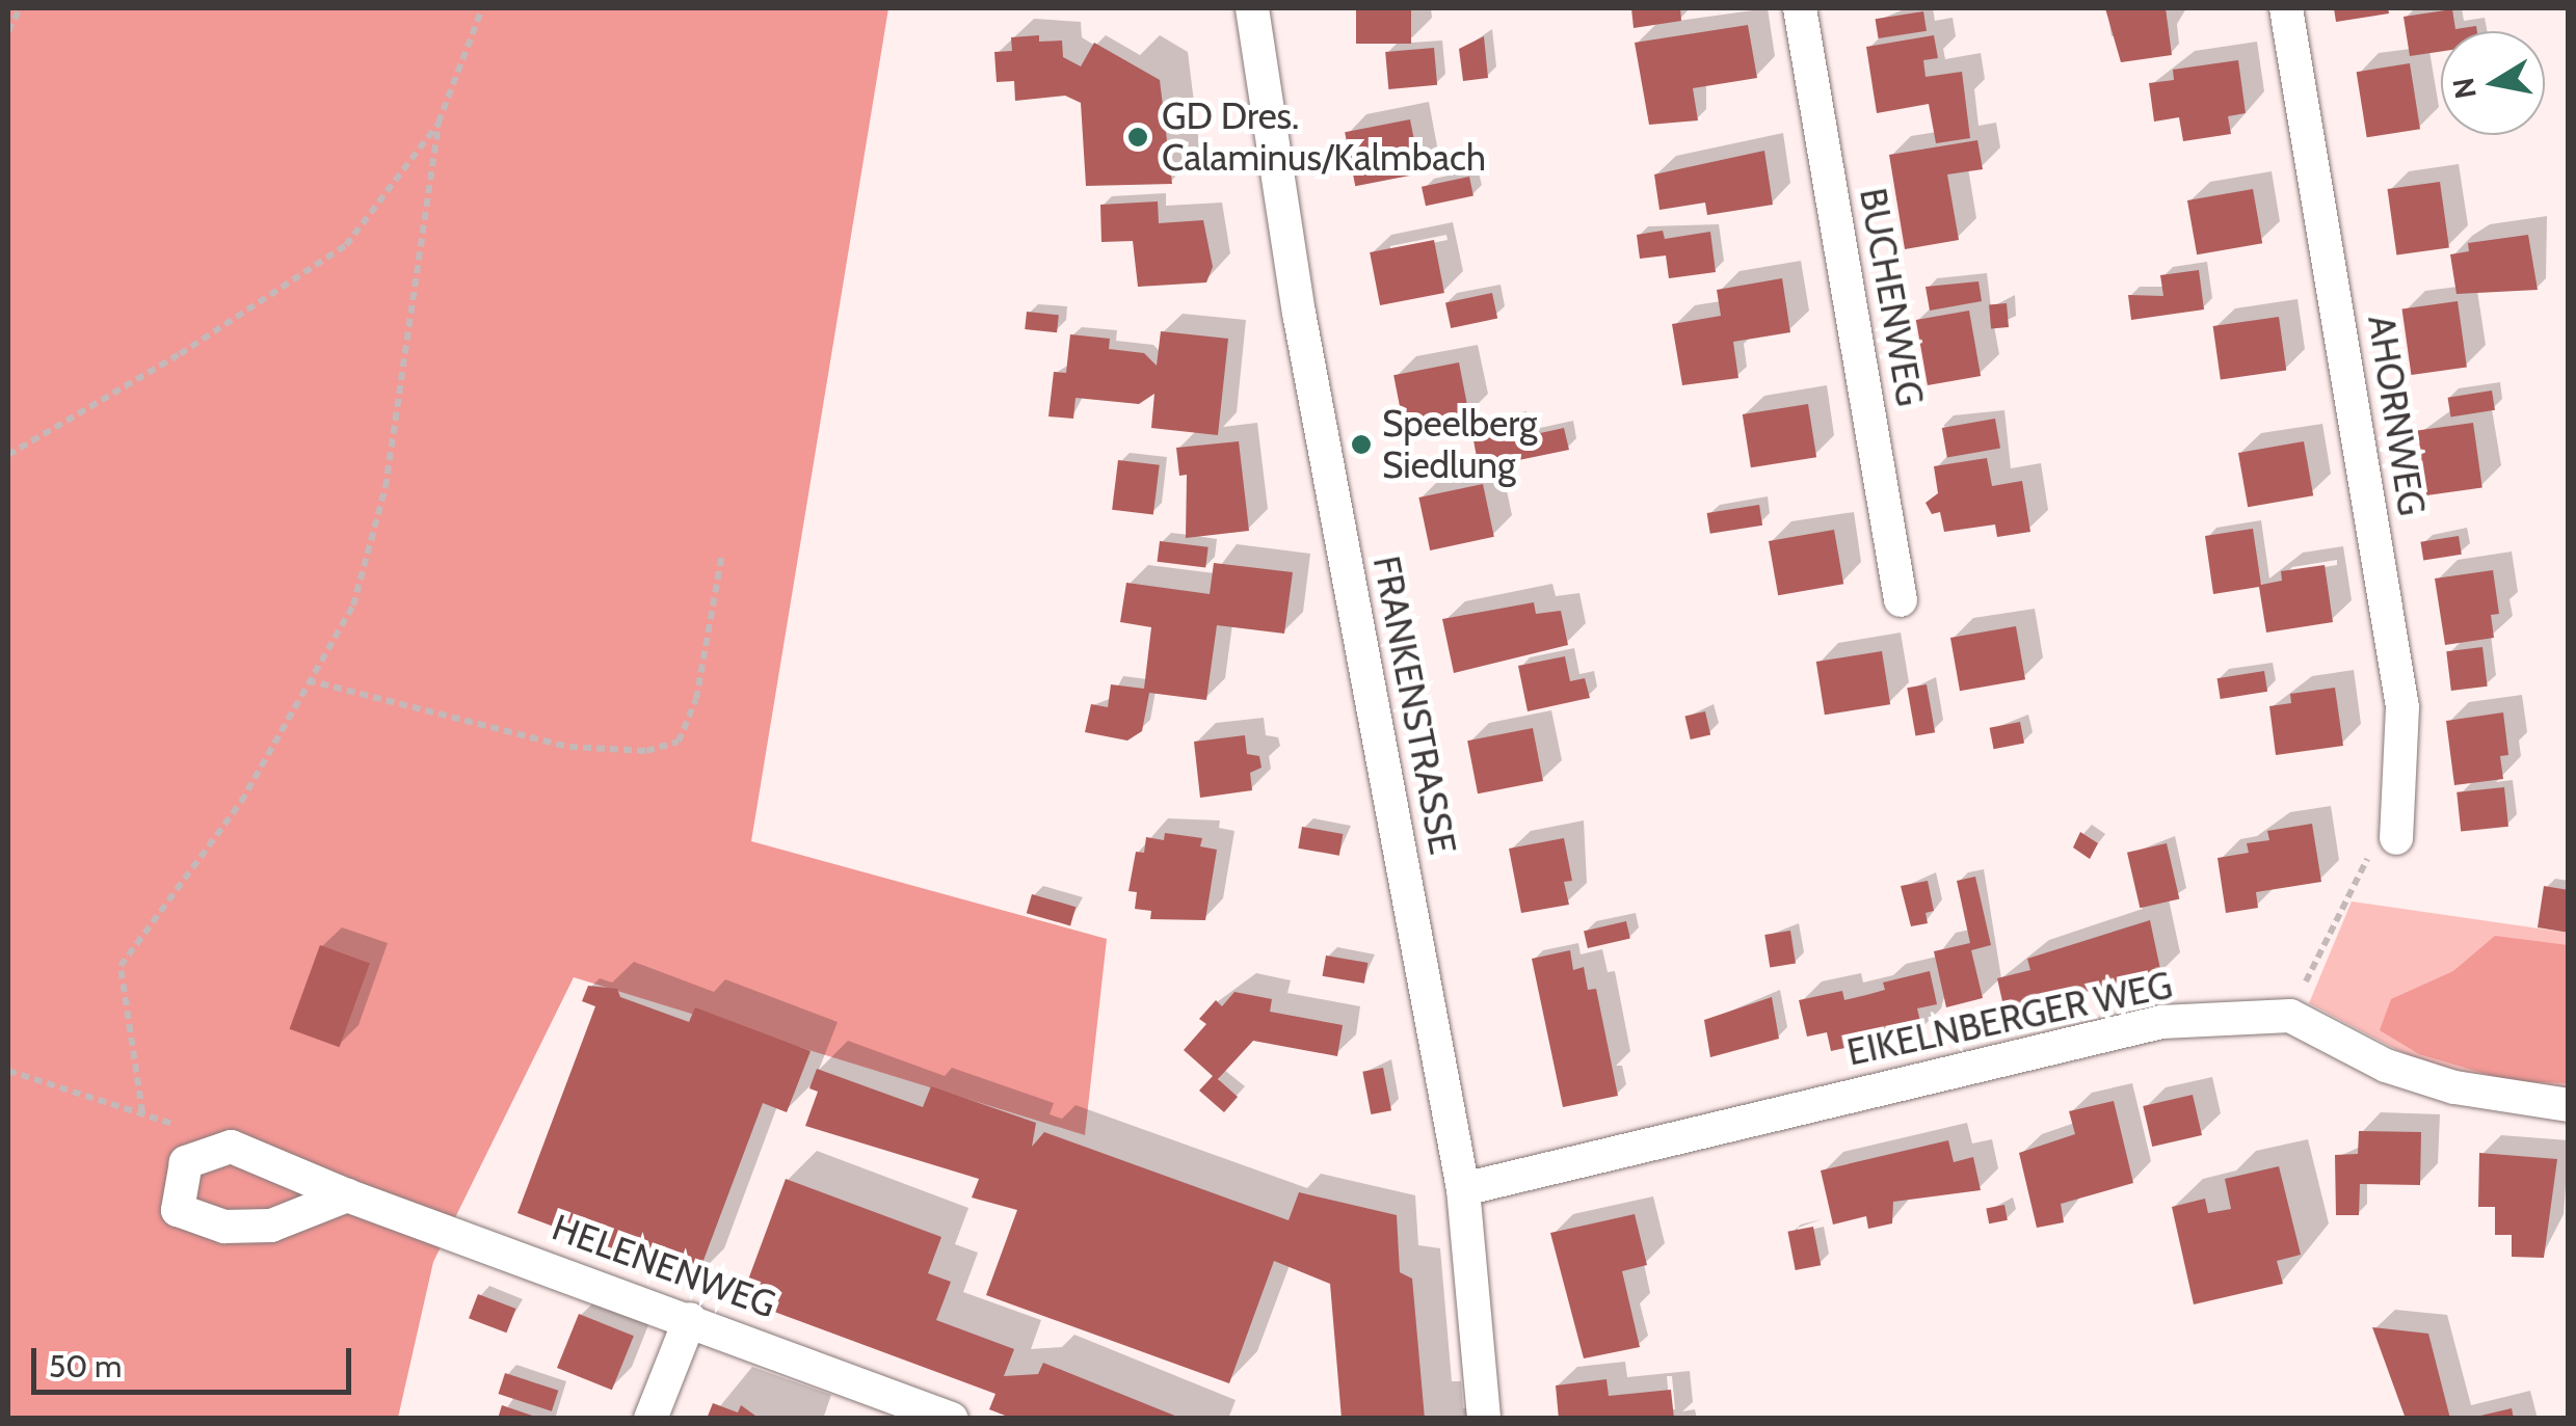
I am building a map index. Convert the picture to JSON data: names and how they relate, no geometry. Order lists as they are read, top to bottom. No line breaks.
{"streets":{"street":["BUCHENWEG","AHORNWEG","FRANKENSTRASSE","EIKELNBERGER WEG","HELENENWEG"]},"crossings":[["FRANKENSTRASSE","EIKELNBERGER WEG"]],"places":["GD Dres. Calaminus/Kalmbach","Speelberg Siedlung"],"scale_bar":"50 m","north":"left"}
